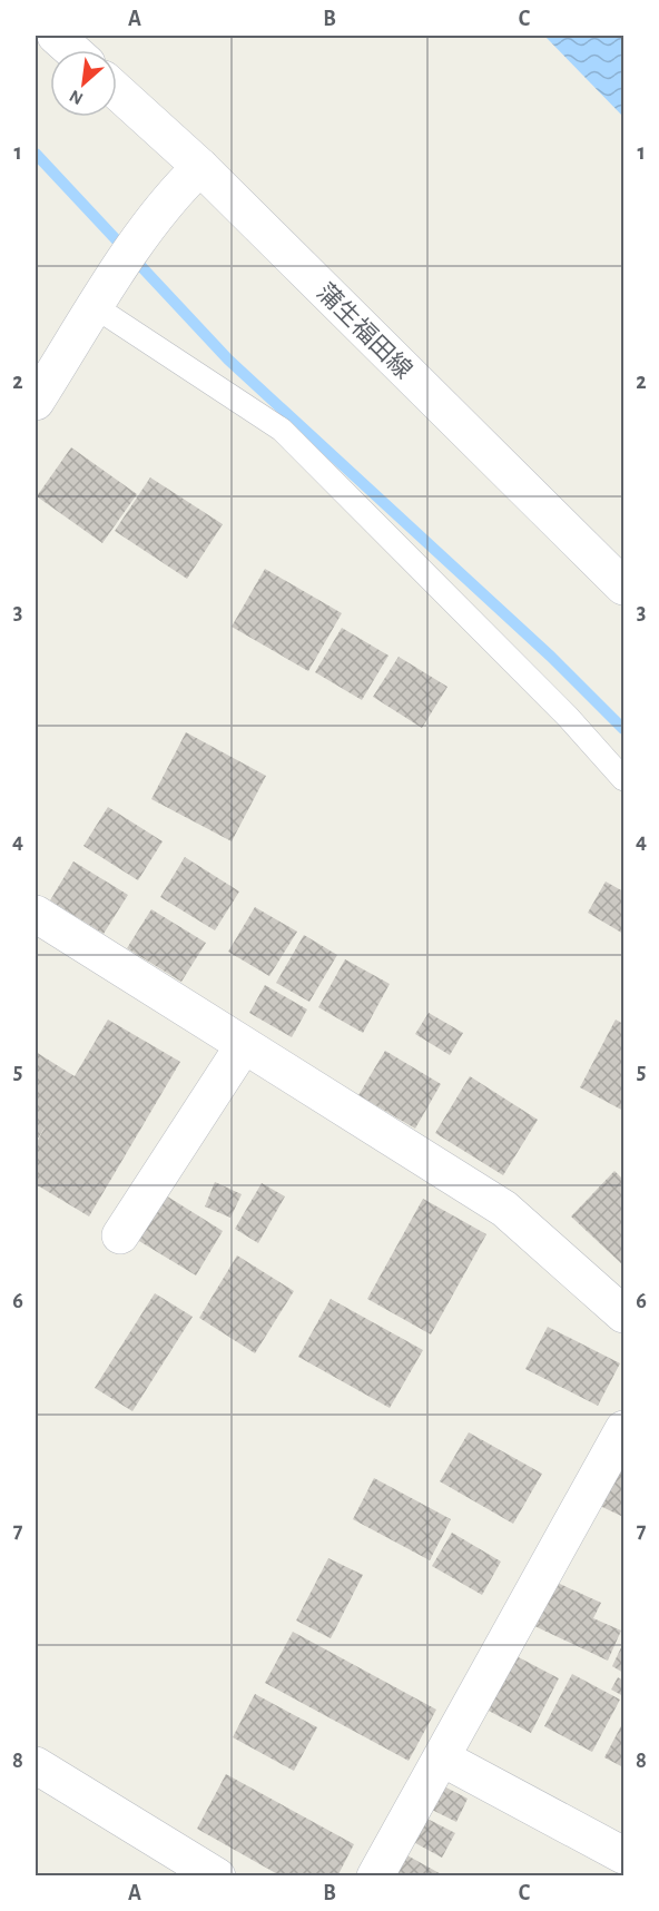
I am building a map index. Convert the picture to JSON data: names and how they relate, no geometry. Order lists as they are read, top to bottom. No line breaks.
{"streets":{"street":["蒲生福田線"]},"north":"bottom left","grid":{"columns":["A","B","C"],"rows":["1","2","3","4","5","6","7","8"]}}
